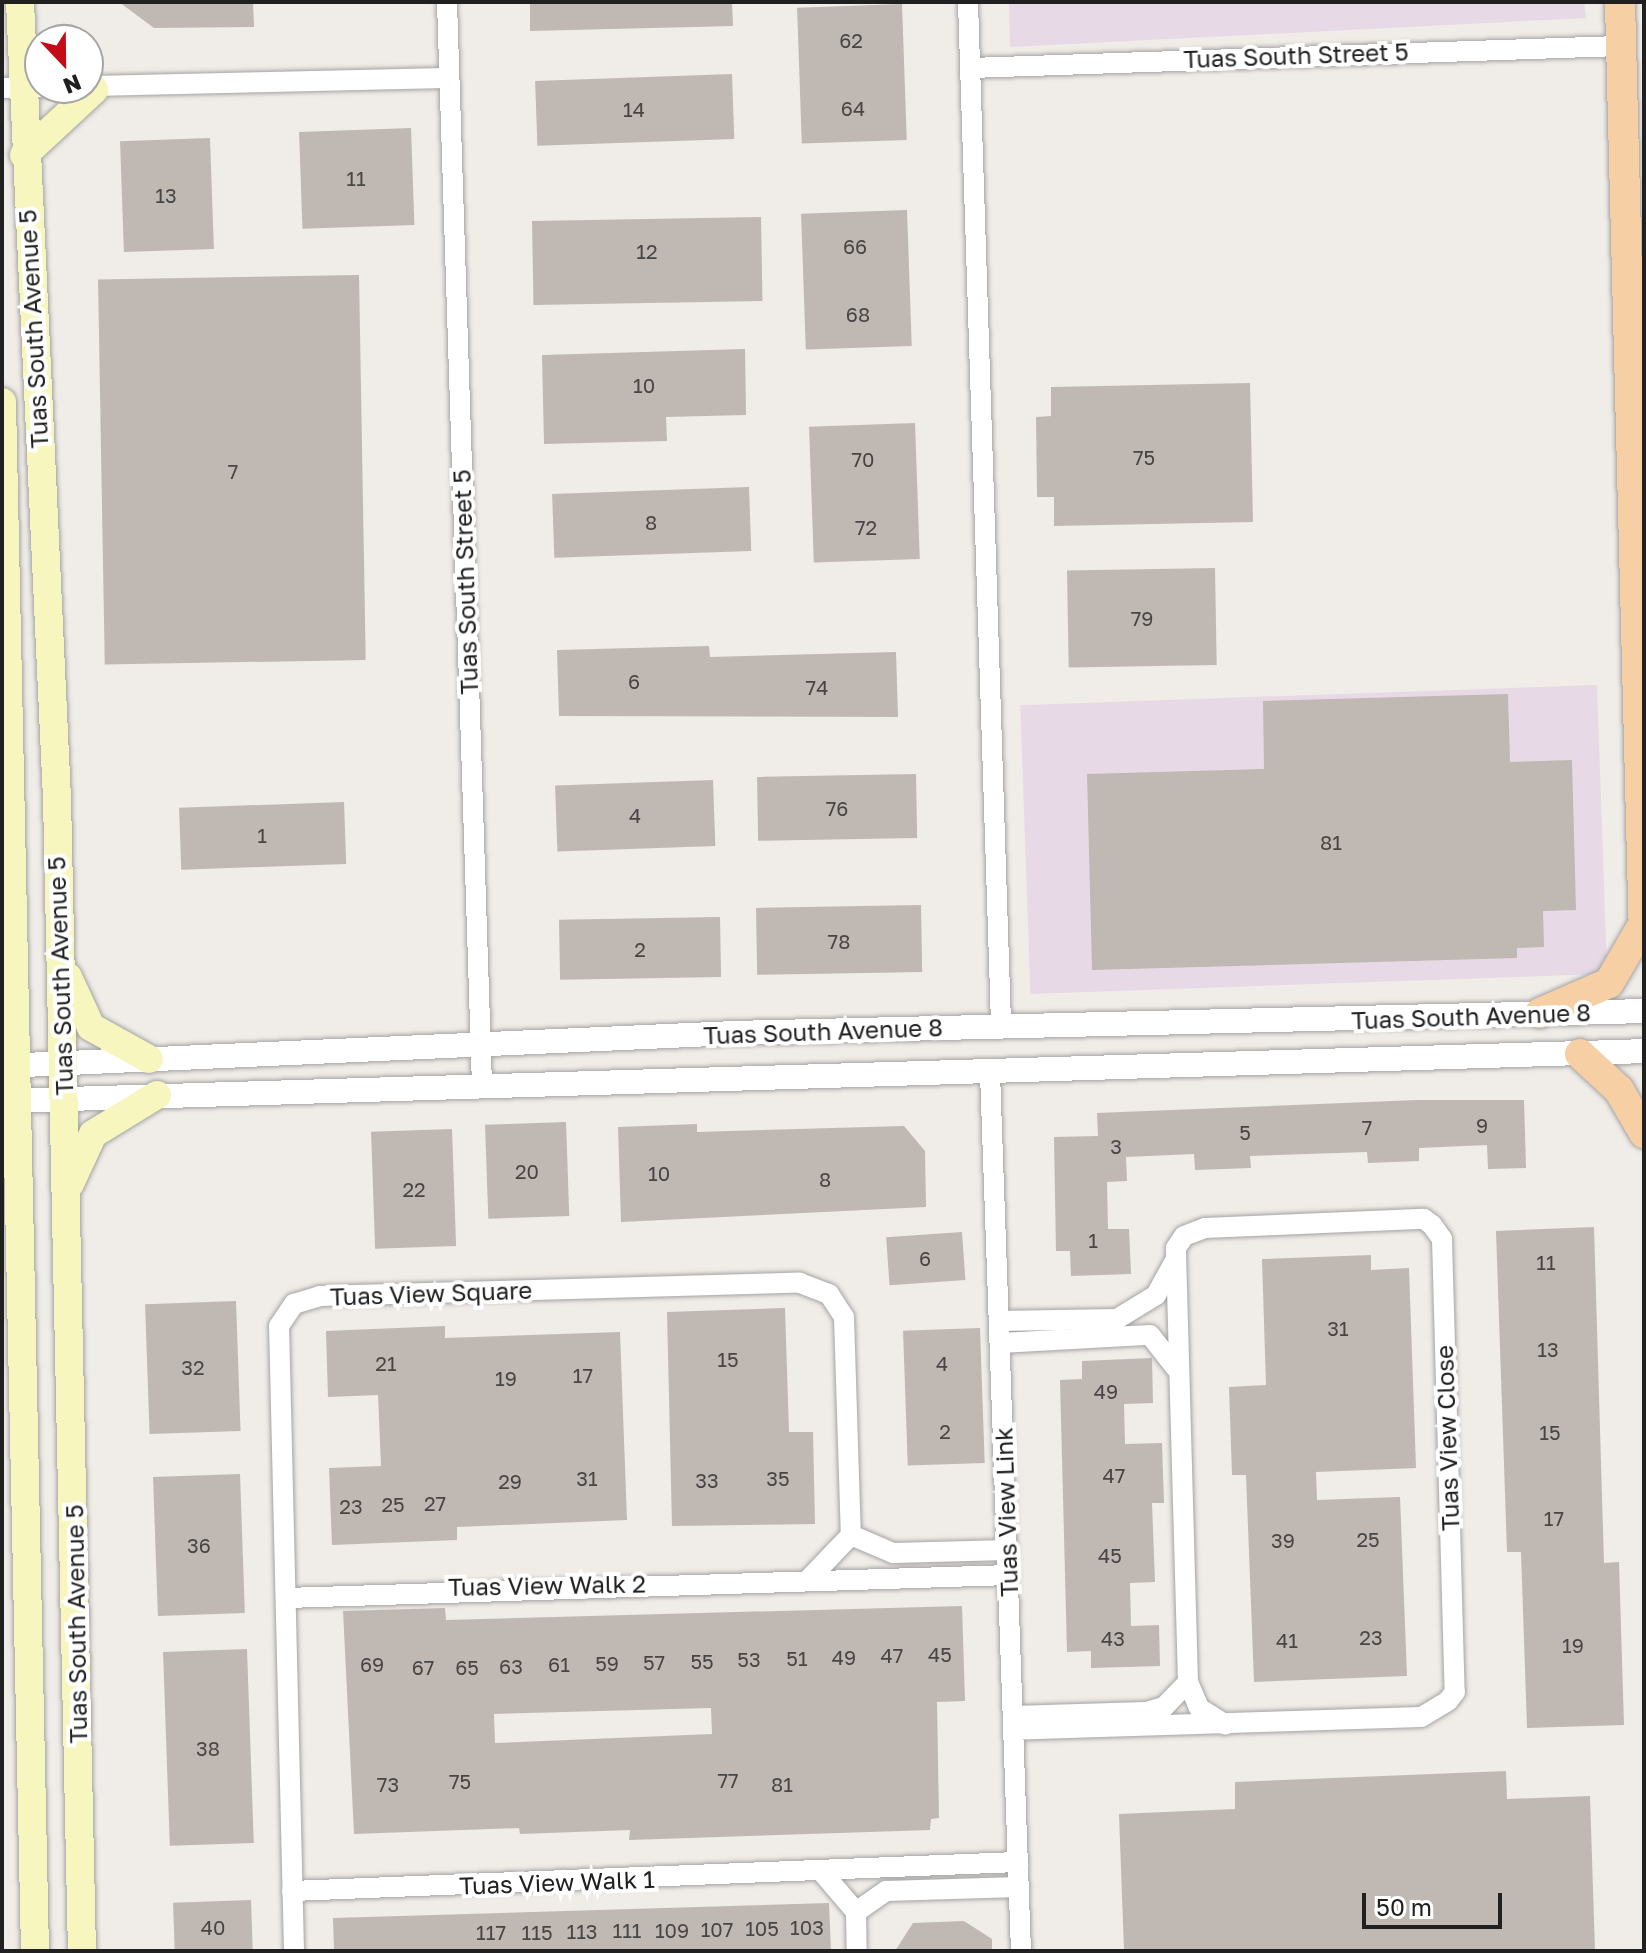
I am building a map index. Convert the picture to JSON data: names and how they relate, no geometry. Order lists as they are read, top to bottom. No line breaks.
{"streets":{"main road":["Tuas South Avenue 5"],"street":["Tuas South Street 5","Tuas South Avenue 8","Tuas View Square","Tuas View Close","Tuas View Link","Tuas View Walk 2","Tuas View Walk 1"]},"crossings":[["Tuas South Street 5","Tuas South Avenue 8"],["Tuas South Avenue 5","Tuas South Avenue 8"],["Tuas South Avenue 8","Tuas View Link"],["Tuas View Square","Tuas View Walk 2"],["Tuas View Square","Tuas View Walk 1"],["Tuas View Close","Tuas View Link"],["Tuas View Link","Tuas View Walk 2"],["Tuas View Link","Tuas View Walk 1"]],"house_numbers":["62","64","14","11","13","66","12","68","10","75","70","7","8","72","79","6","74","76","4","1","81","78","2","9","7","5","3","20","10","8","22","1","6","11","31","13","15","21","4","32","17","19","49","2","15","47","31","35","33","29","27","25","23","17","25","39","36","45","23","43","41","19","45","47","49","51","53","55","57","59","69","61","63","67","65","38","77","75","73","81","40","103","105","107","111","109","113","117","115"],"scale_bar":"50 m","north":"bottom"}
